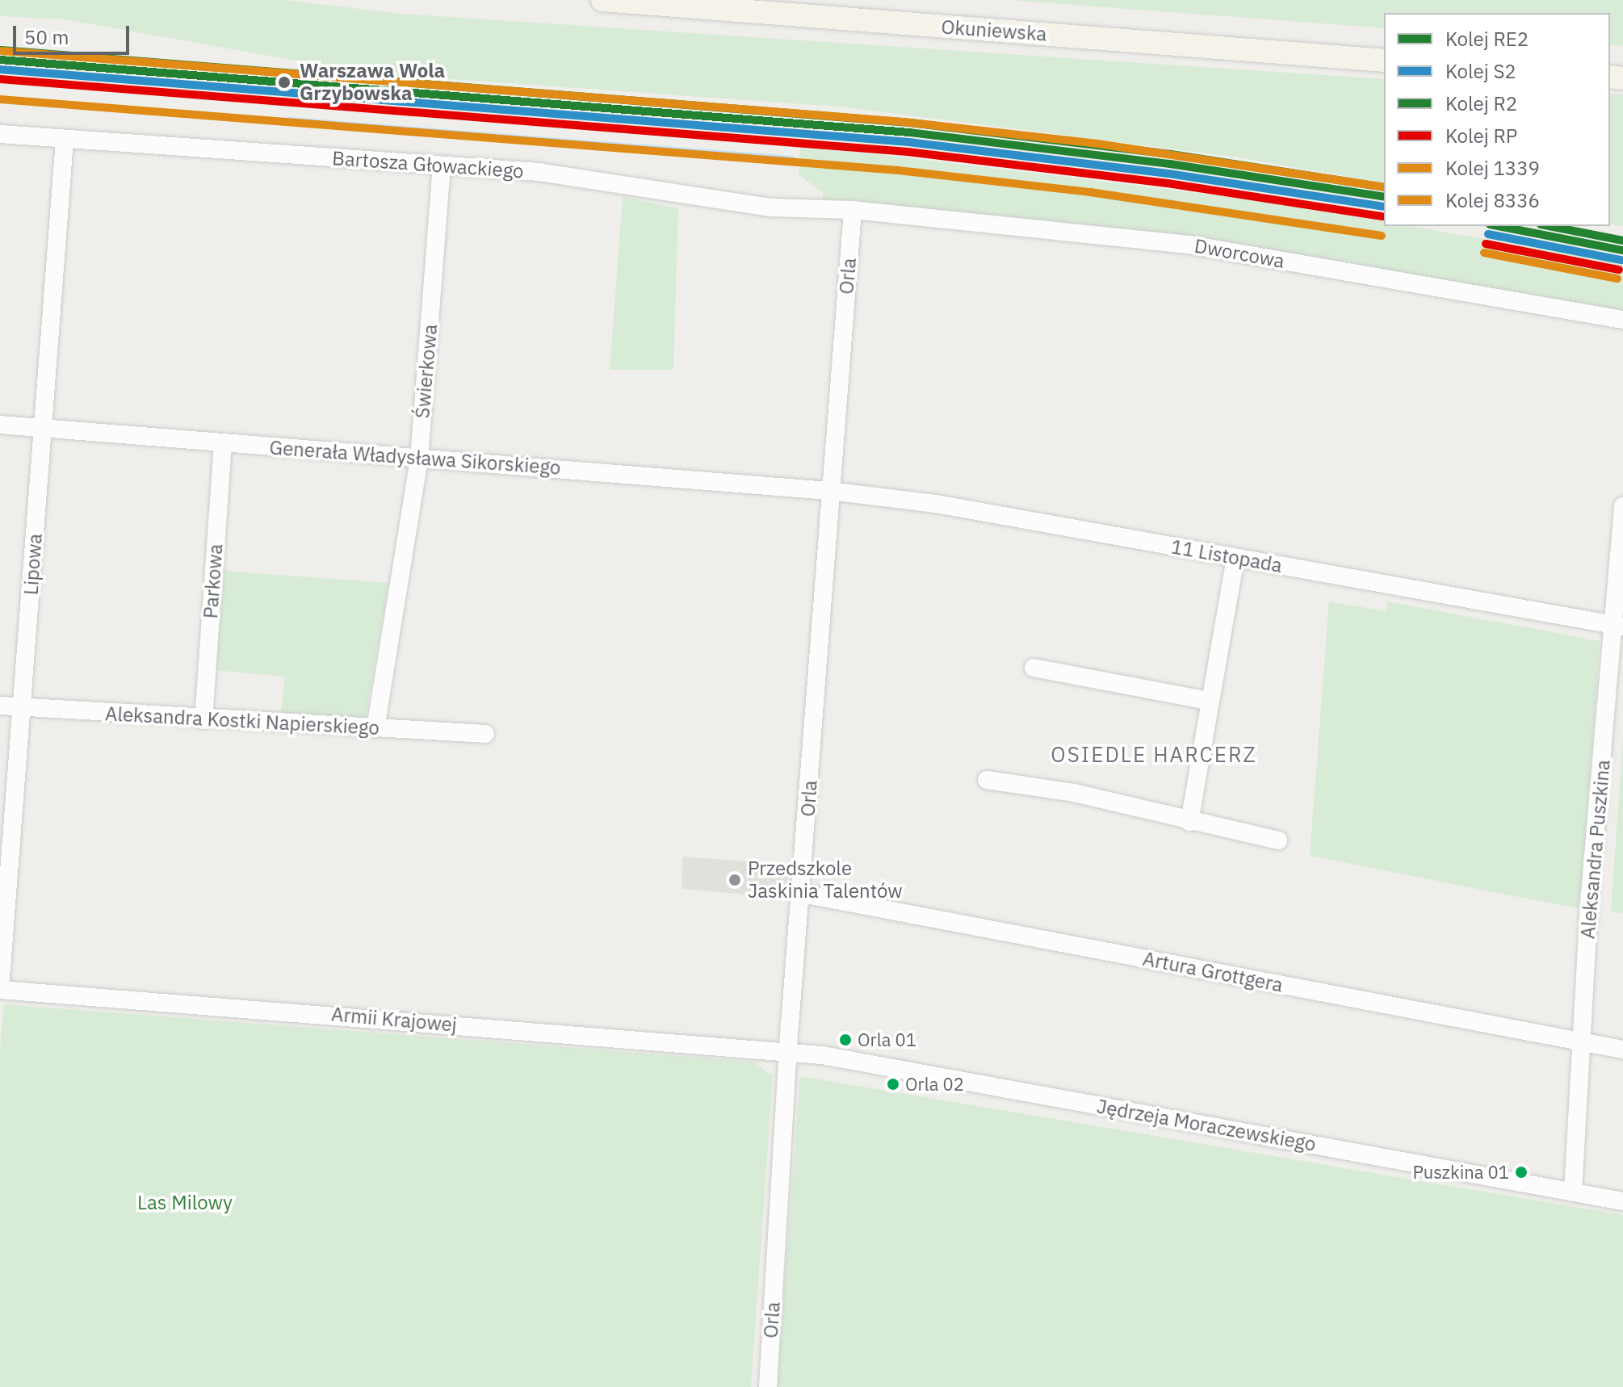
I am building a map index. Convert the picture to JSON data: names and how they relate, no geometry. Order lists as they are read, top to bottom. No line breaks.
{"streets":{"main road":["Okuniewska"],"street":["Bartosza Głowackiego","Dworcowa","Orla","Świerkowa","Generała Władysława Sikorskiego","11 Listopada","Lipowa","Parkowa","Aleksandra Kostki Napierskiego","Aleksandra Puszkina","Artura Grottgera","Armii Krajowej","Jędrzeja Moraczewskiego"]},"crossings":[["Bartosza Głowackiego","Dworcowa"],["Bartosza Głowackiego","Orla"],["Bartosza Głowackiego","Świerkowa"],["Bartosza Głowackiego","Lipowa"],["Dworcowa","Orla"],["Orla","Generała Władysława Sikorskiego"],["Orla","11 Listopada"],["Orla","Artura Grottgera"],["Orla","Armii Krajowej"],["Orla","Jędrzeja Moraczewskiego"],["Świerkowa","Generała Władysława Sikorskiego"],["Świerkowa","Aleksandra Kostki Napierskiego"],["Generała Władysława Sikorskiego","11 Listopada"],["Generała Władysława Sikorskiego","Lipowa"],["Generała Władysława Sikorskiego","Parkowa"],["11 Listopada","Aleksandra Puszkina"],["Lipowa","Aleksandra Kostki Napierskiego"],["Lipowa","Armii Krajowej"],["Parkowa","Aleksandra Kostki Napierskiego"],["Aleksandra Puszkina","Artura Grottgera"],["Aleksandra Puszkina","Jędrzeja Moraczewskiego"],["Armii Krajowej","Jędrzeja Moraczewskiego"]],"districts":["OSIEDLE HARCERZ"],"parks":["Las Milowy"],"places":["Warszawa Wola Grzybowska","Przedszkole Jaskinia Talentów","Orla 01","Orla 02","Puszkina 01"],"lines":["rail line R2","rail line 1339","rail line RE2","rail line S2","rail line RP","rail line 8336"],"legend":["Kolej RE2","Kolej S2","Kolej R2","Kolej RP","Kolej 1339","Kolej 8336"],"scale_bar":"50 m"}
